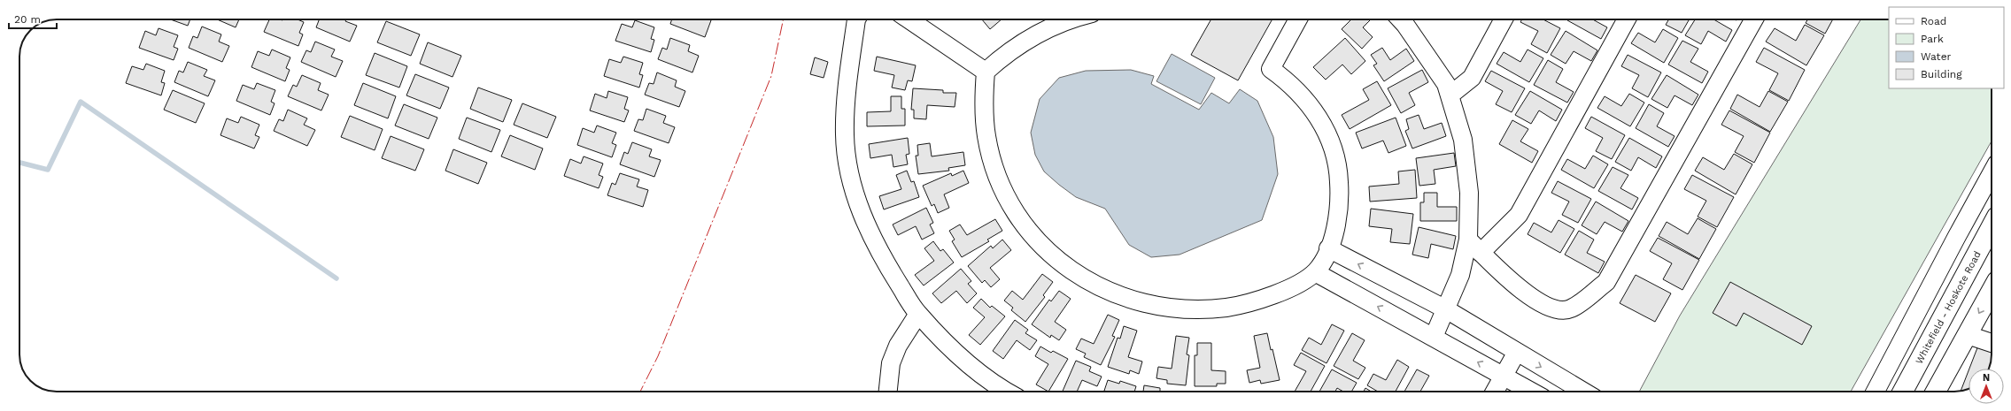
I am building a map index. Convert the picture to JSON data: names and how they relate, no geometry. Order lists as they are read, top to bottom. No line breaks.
{"streets":{"main road":["Whitefield - Hoskote Road"]},"legend":["Road","Park","Water","Building"],"scale_bar":"20 m","north":"top"}
